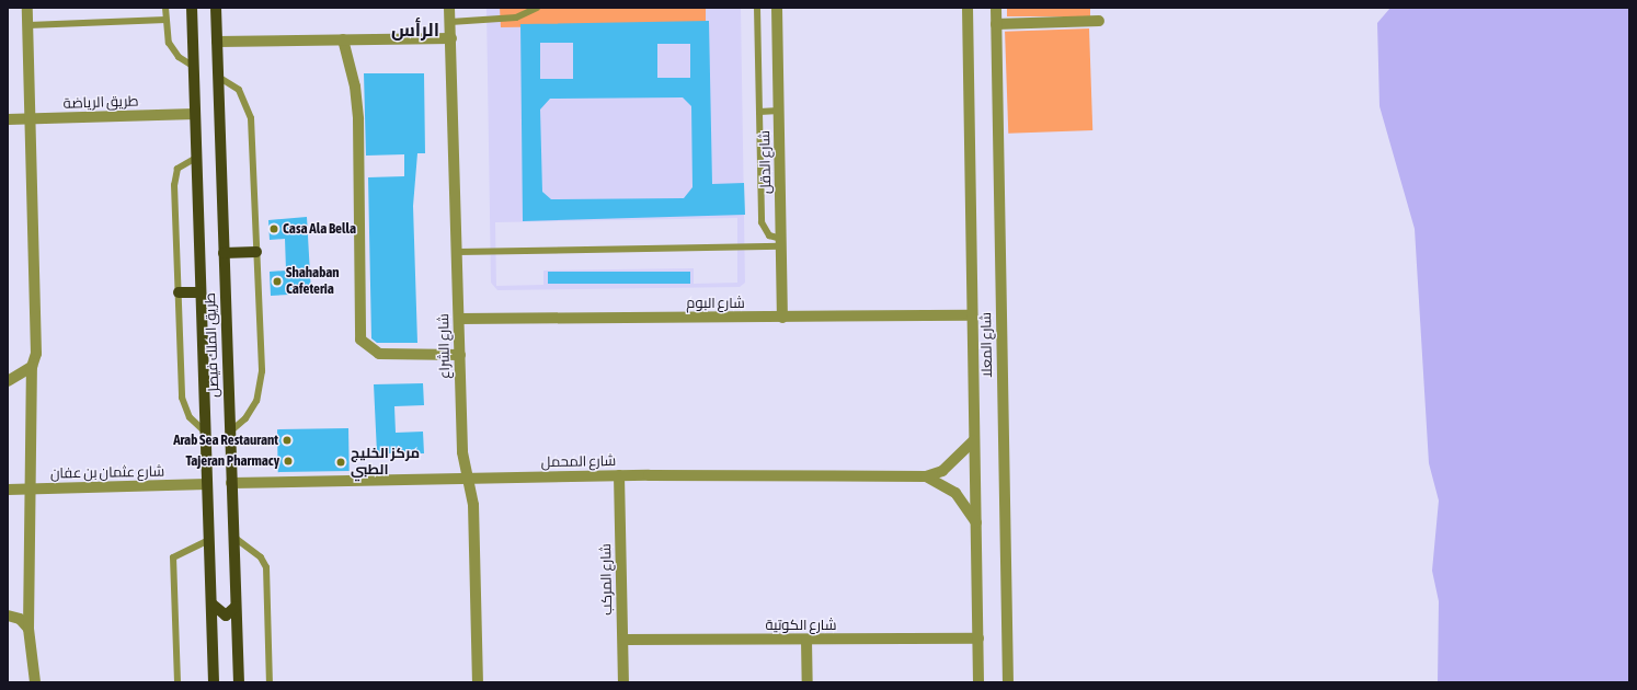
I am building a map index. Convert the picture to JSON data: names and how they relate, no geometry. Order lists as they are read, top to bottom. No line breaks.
{"streets":{"main road":["طريق الملك فيصل"],"street":["طريق الرياضة","شارع الدقل","شارع البوم","شارع المعلا","شارع الشراع","شارع المحمل","شارع عثمان بن عفان","شارع المركب","شارع الكوتية"]},"crossings":[["طريق الرياضة","طريق الملك فيصل"],["شارع الدقل","شارع البوم"],["شارع البوم","شارع المعلا"],["شارع البوم","شارع الشراع"],["طريق الملك فيصل","شارع المحمل"],["طريق الملك فيصل","شارع عثمان بن عفان"],["شارع المعلا","شارع المحمل"],["شارع المعلا","شارع الكوتية"],["شارع الشراع","شارع المحمل"],["شارع المحمل","شارع المركب"],["شارع المركب","شارع الكوتية"]],"districts":["الرأس"],"places":["Casa Ala Bella","Shahaban Cafeteria","Arab Sea Restaurant","Tajeran Pharmacy","مركز الخليج الطبي"]}
